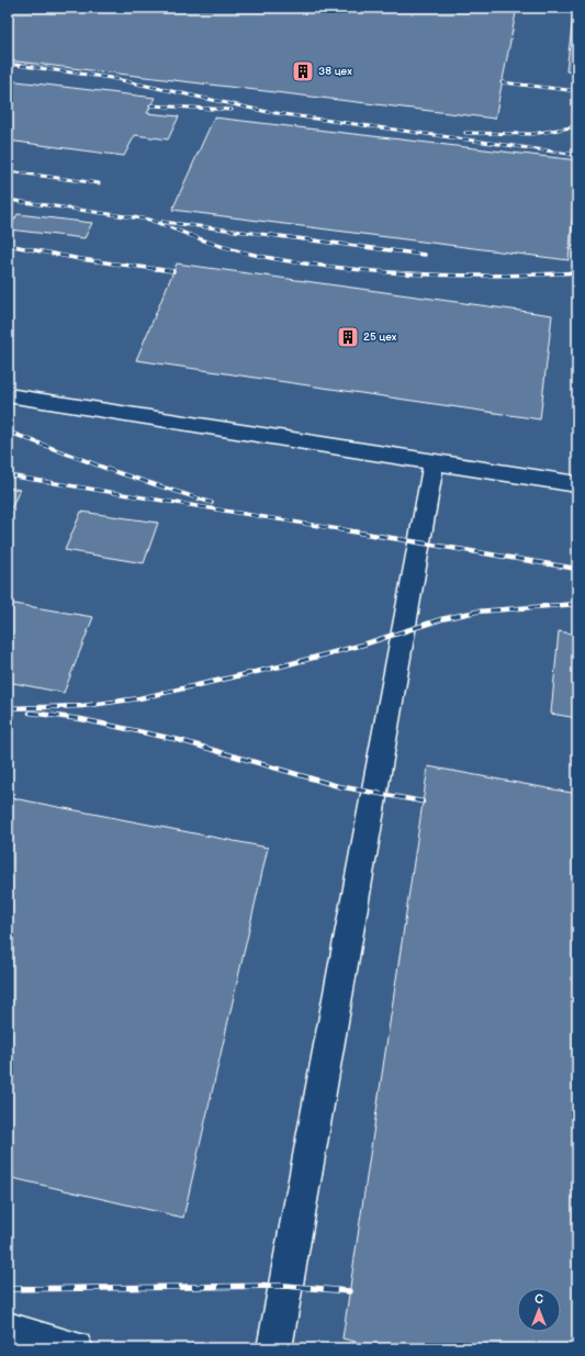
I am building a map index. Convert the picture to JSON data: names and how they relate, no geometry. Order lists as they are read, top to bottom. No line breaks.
{"places":{"building":["38 цех","25 цех"]},"north":"top"}
